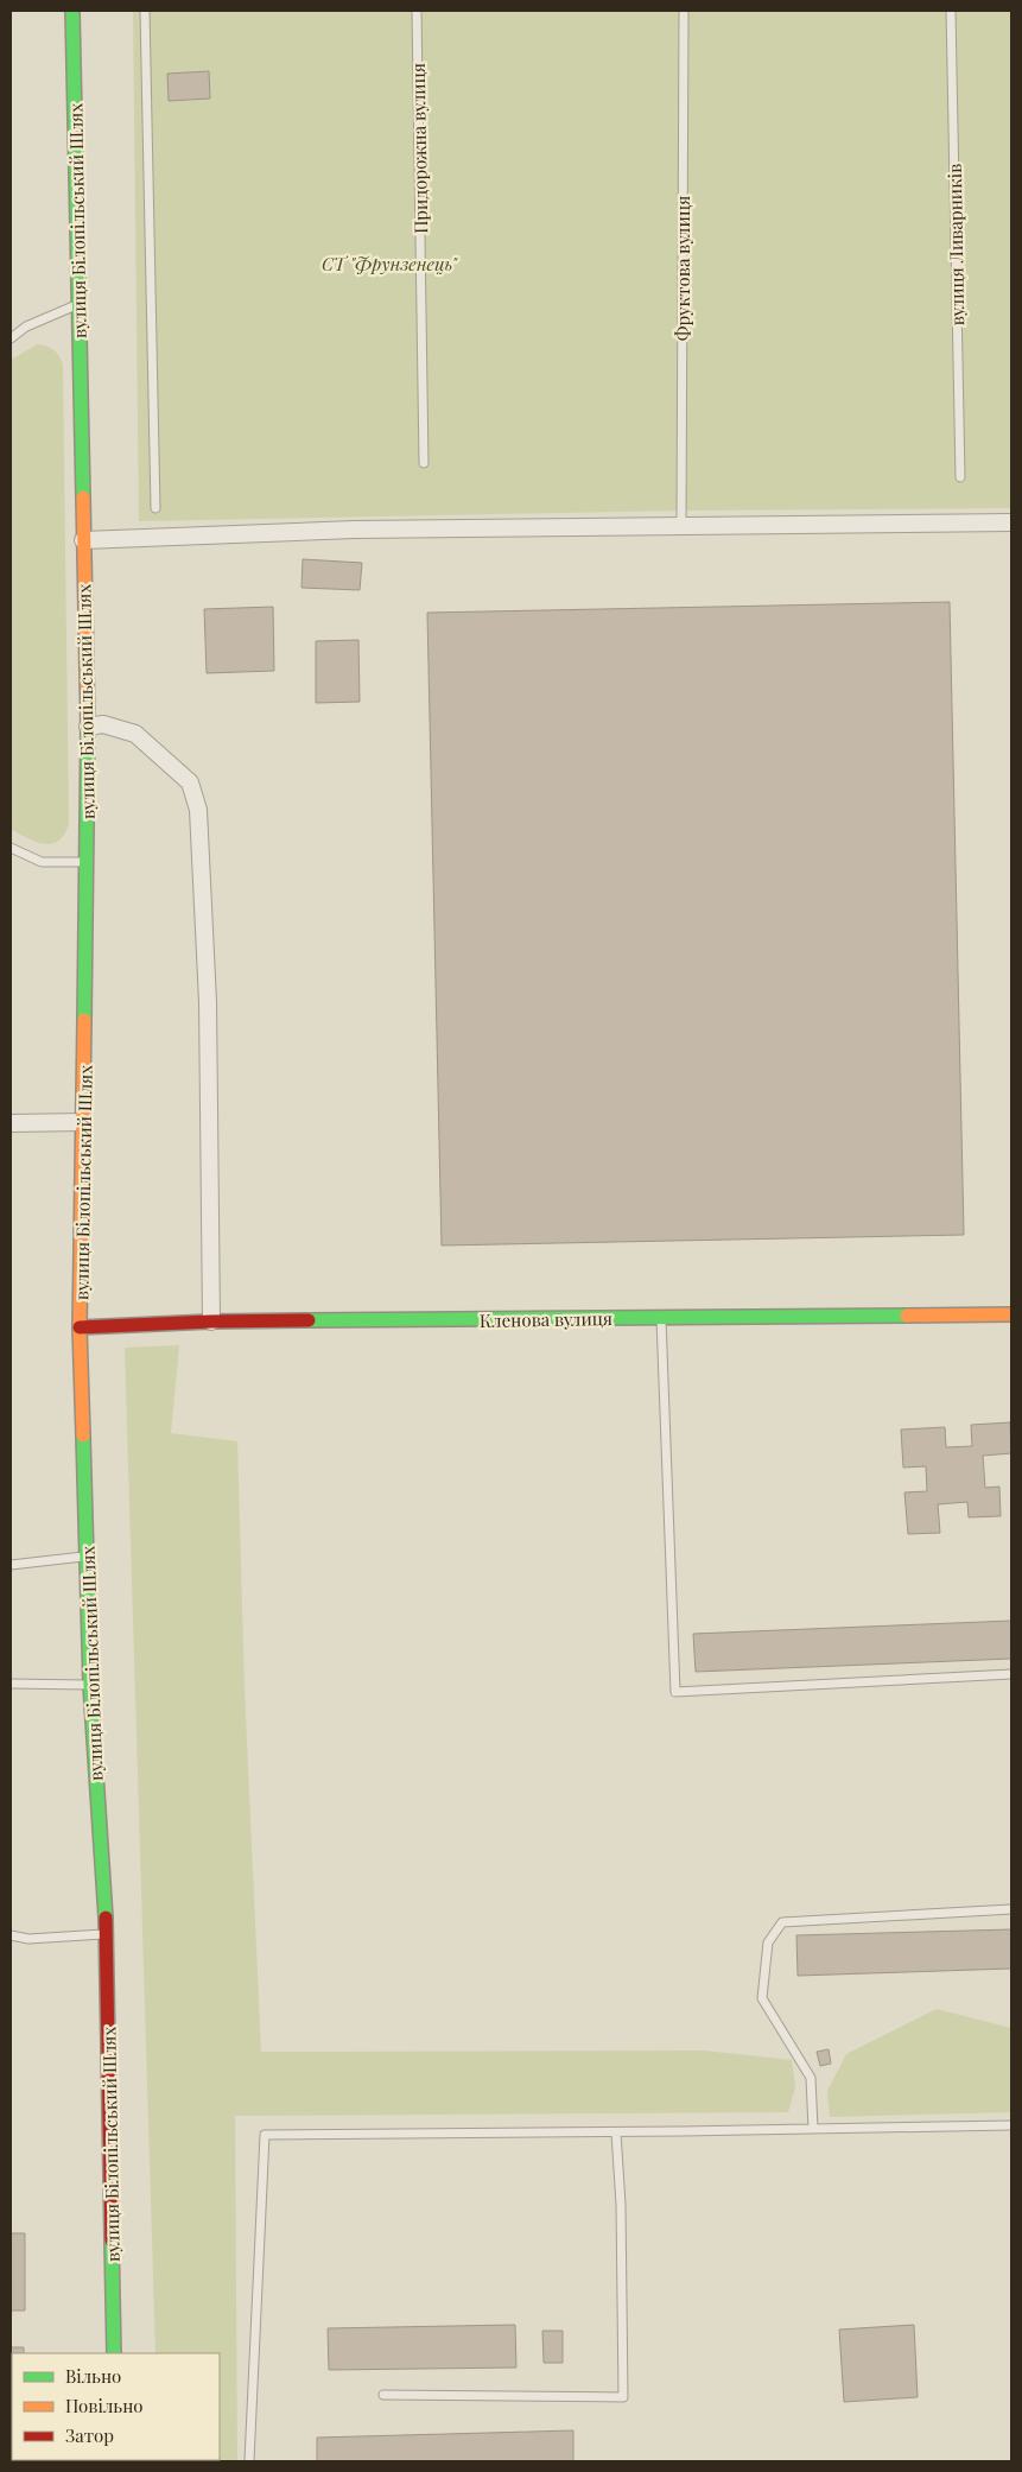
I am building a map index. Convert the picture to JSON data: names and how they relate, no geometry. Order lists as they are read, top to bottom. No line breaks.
{"streets":{"main road":["вулиця Білопільський Шлях","Кленова вулиця"],"lane":["Придорожна вулиця","вулиця Ливарників","Фруктова вулиця"]},"crossings":[["вулиця Білопільський Шлях","Кленова вулиця"]],"parks":["СТ \"Фрунзенець\""],"legend":["Вільно","Повільно","Затор"]}
